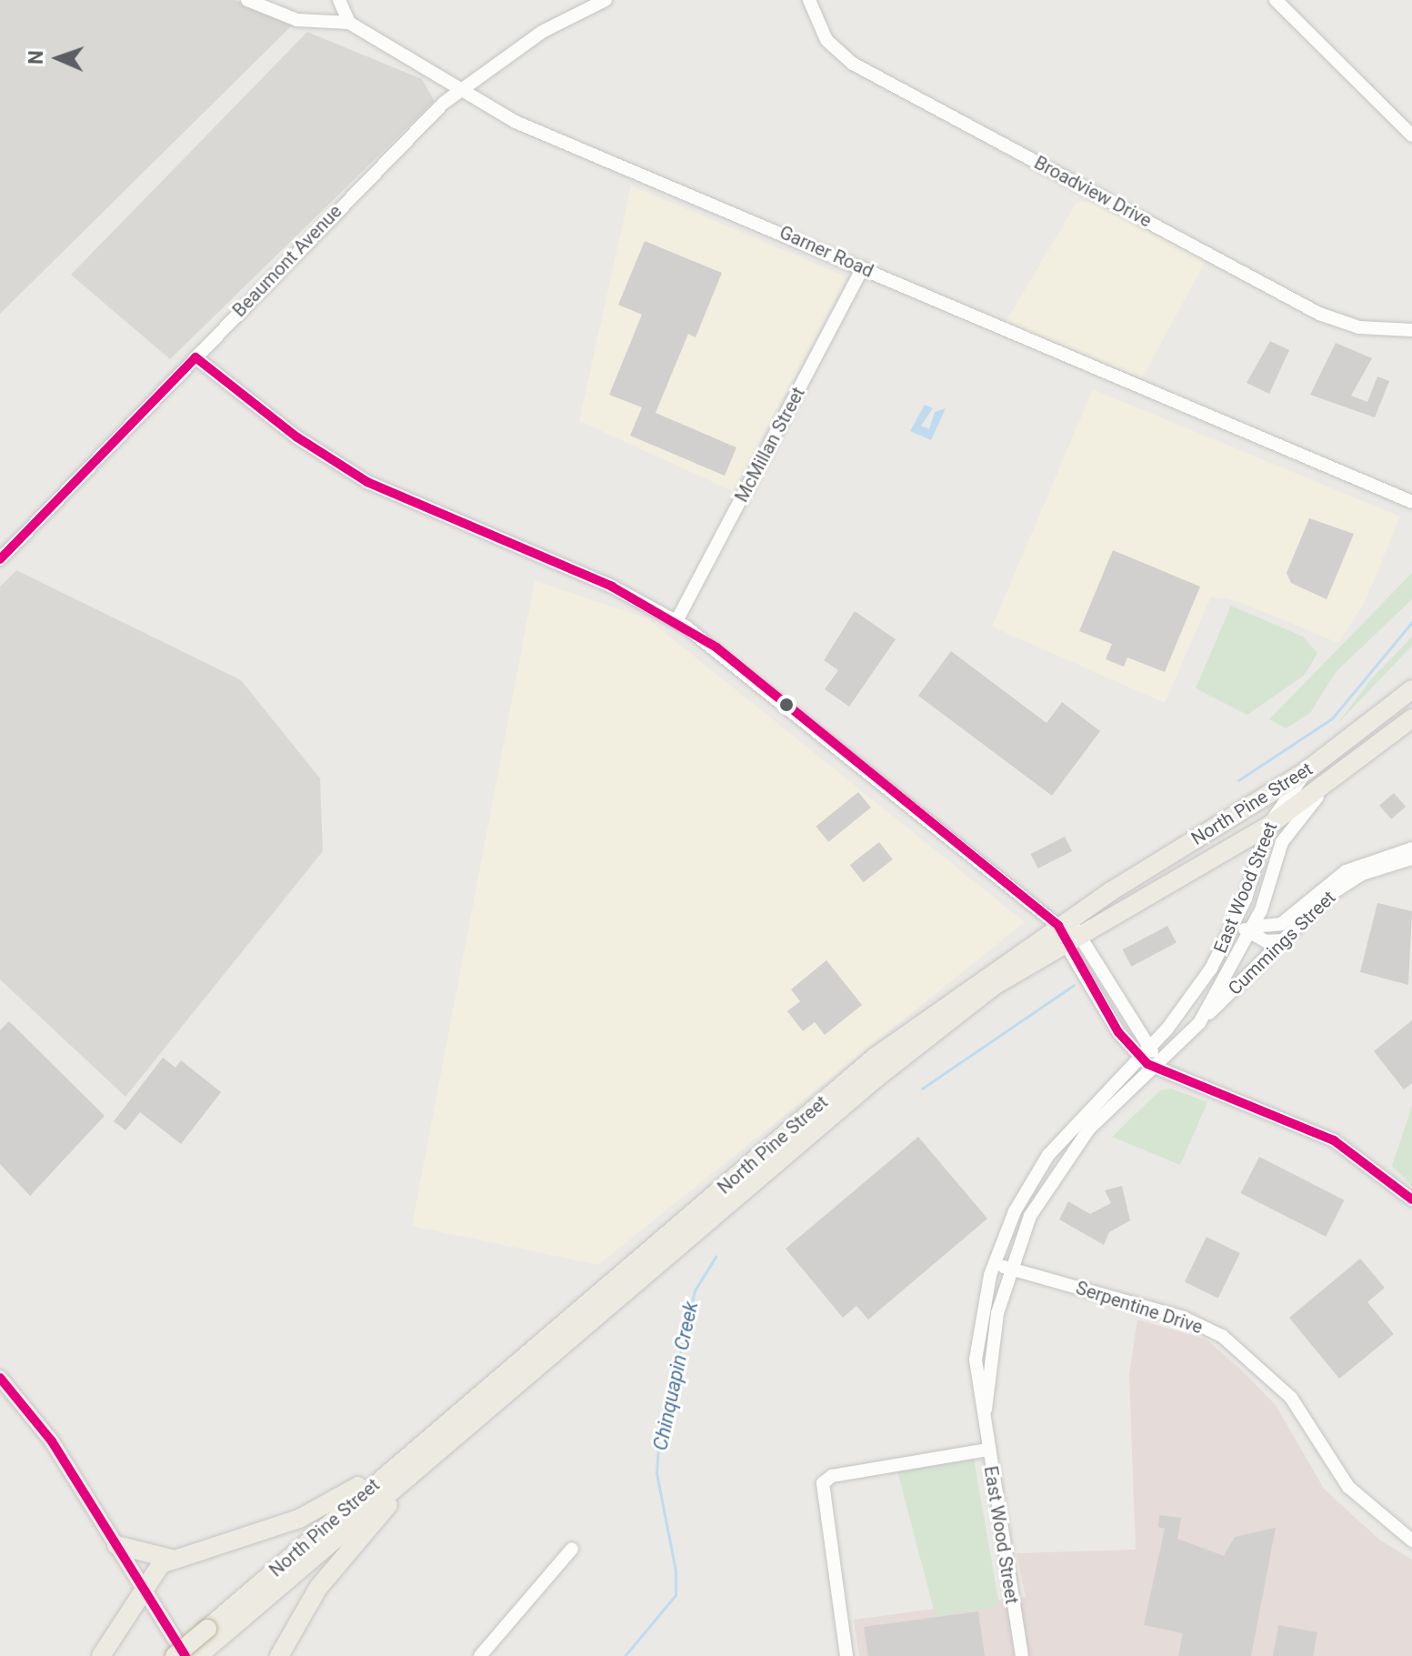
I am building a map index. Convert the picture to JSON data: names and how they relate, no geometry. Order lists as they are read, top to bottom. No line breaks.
{"streets":{"highway":["North Pine Street"],"street":["Broadview Drive","Garner Road","Beaumont Avenue","McMillan Street","East Wood Street","Cummings Street","Serpentine Drive"]},"crossings":[["Garner Road","Beaumont Avenue"],["Garner Road","McMillan Street"],["North Pine Street","East Wood Street"],["East Wood Street","Cummings Street"],["East Wood Street","Serpentine Drive"]],"water":["Chinquapin Creek"],"north":"left"}
